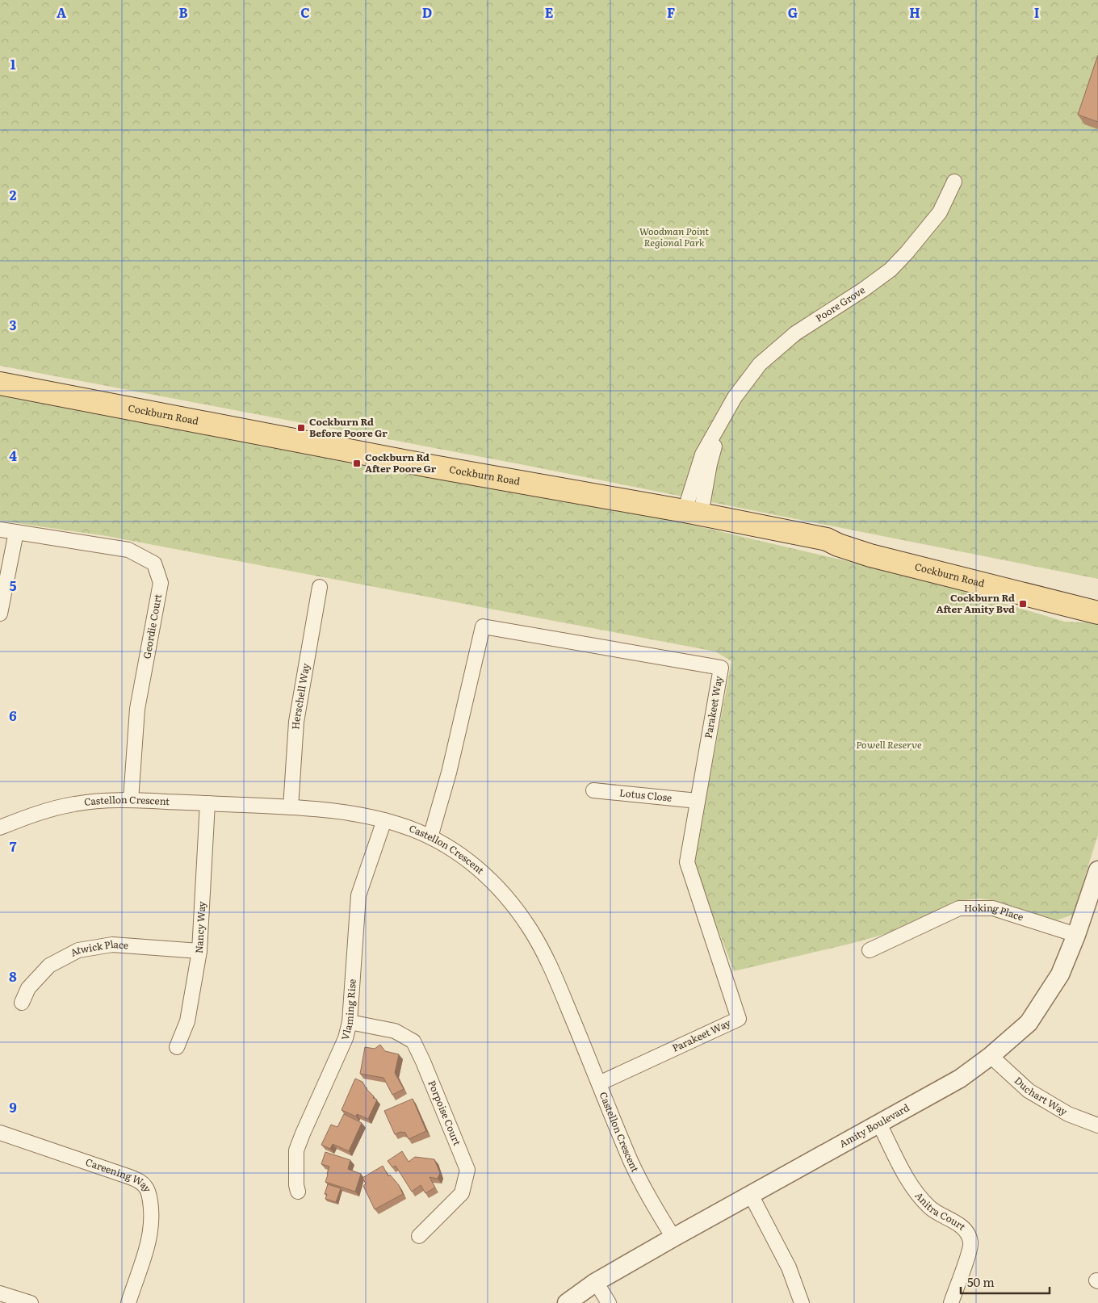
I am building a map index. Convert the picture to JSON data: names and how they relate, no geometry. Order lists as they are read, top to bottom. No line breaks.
{"streets":{"main road":["Cockburn Road"],"street":["Poore Grove","Geordie Court","Herschell Way","Parakeet Way","Lotus Close","Castellon Crescent","Hoking Place","Nancy Way","Atwick Place","Vlaming Rise","Duchart Way","Porpoise Court","Amity Boulevard","Careening Way","Anitra Court"]},"crossings":[["Poore Grove","Cockburn Road"],["Geordie Court","Castellon Crescent"],["Herschell Way","Castellon Crescent"],["Parakeet Way","Lotus Close"],["Parakeet Way","Castellon Crescent"],["Castellon Crescent","Nancy Way"],["Castellon Crescent","Vlaming Rise"],["Castellon Crescent","Amity Boulevard"],["Hoking Place","Amity Boulevard"],["Nancy Way","Atwick Place"],["Vlaming Rise","Porpoise Court"],["Duchart Way","Amity Boulevard"],["Amity Boulevard","Anitra Court"]],"parks":["Woodman Point Regional Park","Powell Reserve"],"places":{"transit":["Cockburn Rd Before Poore Gr","Cockburn Rd After Poore Gr","Cockburn Rd After Amity Bvd"]},"scale_bar":"50 m","grid":{"columns":["A","B","C","D","E","F","G","H","I"],"rows":["1","2","3","4","5","6","7","8","9"]}}
